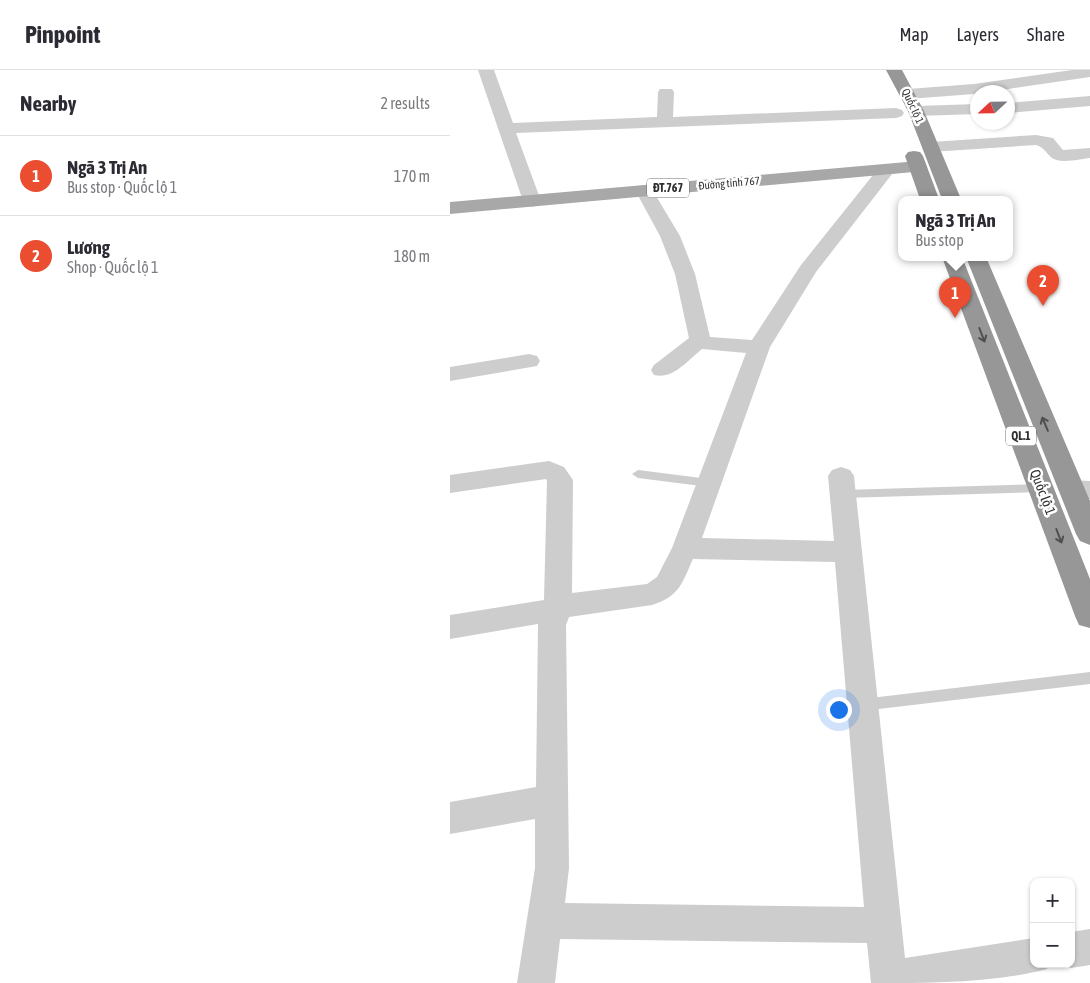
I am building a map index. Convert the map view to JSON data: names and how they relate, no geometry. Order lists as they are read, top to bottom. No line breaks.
{"streets":{"highway":["Quốc lộ 1","QL.1"],"main road":["Đường tỉnh 767","ĐT.767"]},"crossings":[["Quốc lộ 1","Đường tỉnh 767"]],"north":"left","page":{"header":"Pinpoint","nav":["Map","Layers","Share"],"heading":["Nearby","2 results"],"list":[{"mark":"1","name":"Ngã 3 Trị An","note":"Bus stop · Quốc lộ 1","value":"170 m"},{"mark":"2","name":"Lương","note":"Shop · Quốc lộ 1","value":"180 m"}],"popup":["Ngã 3 Trị An","Bus stop"],"pins":["2","1"],"map_buttons":["+","−"]}}
